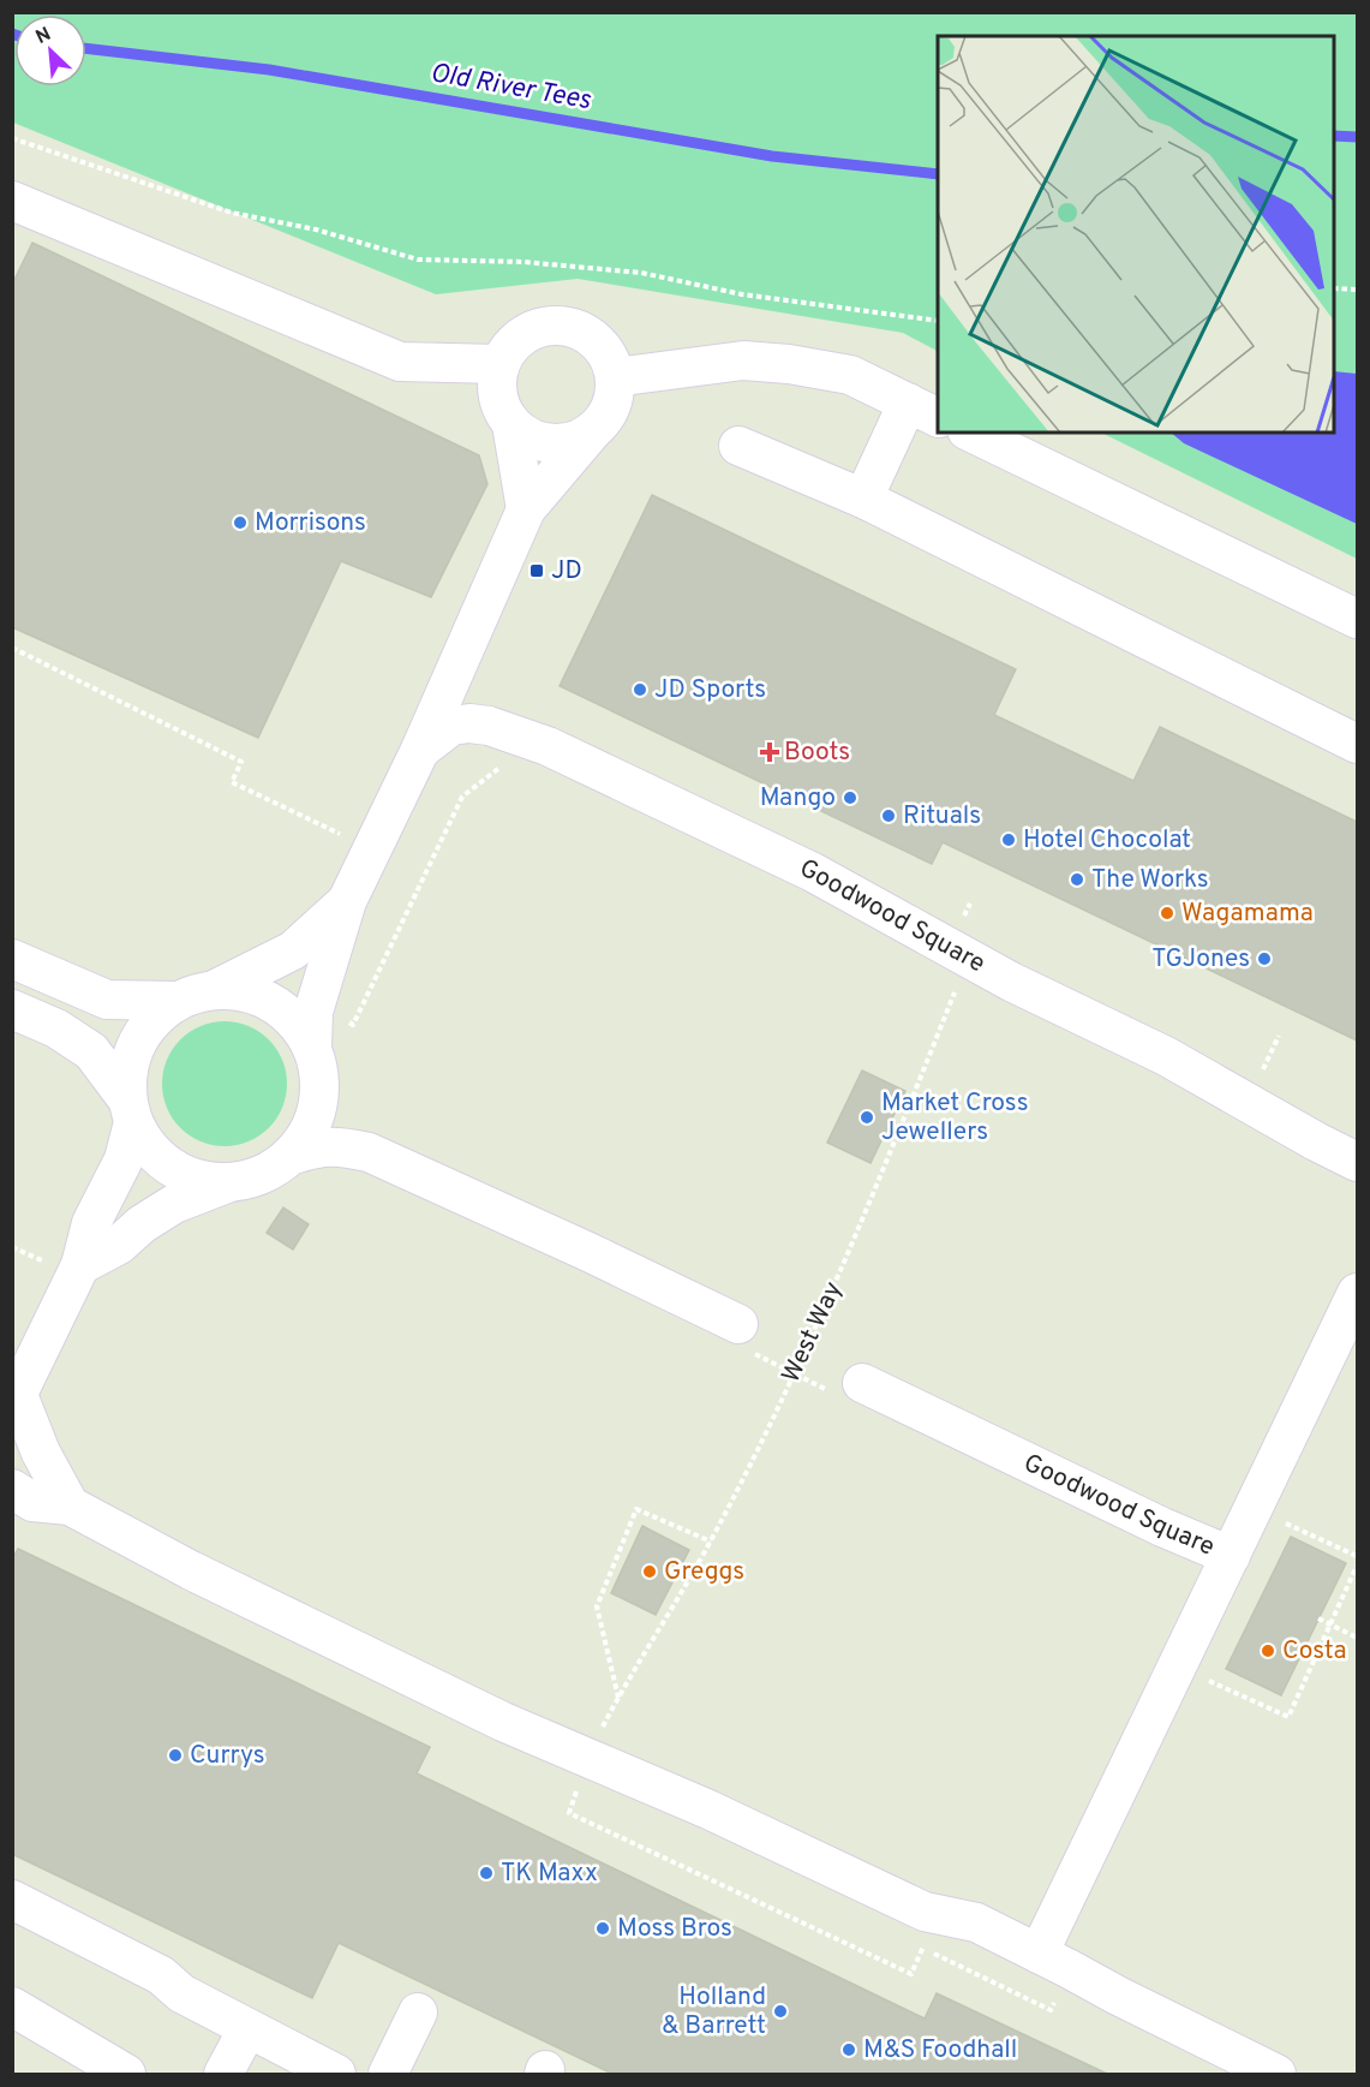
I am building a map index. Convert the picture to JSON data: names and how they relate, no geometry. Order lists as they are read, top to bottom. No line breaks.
{"streets":{"street":["Goodwood Square"],"path":["West Way"]},"water":["Old River Tees"],"places":{"other":["Morrisons","JD Sports","Mango","Rituals","Hotel Chocolat","The Works","Wagamama","TGJones","Market Cross Jewellers","Greggs","Costa","Currys","TK Maxx","Moss Bros","Holland & Barrett","M&S Foodhall"],"transit":["JD"],"health":["Boots"]},"north":"top left"}
